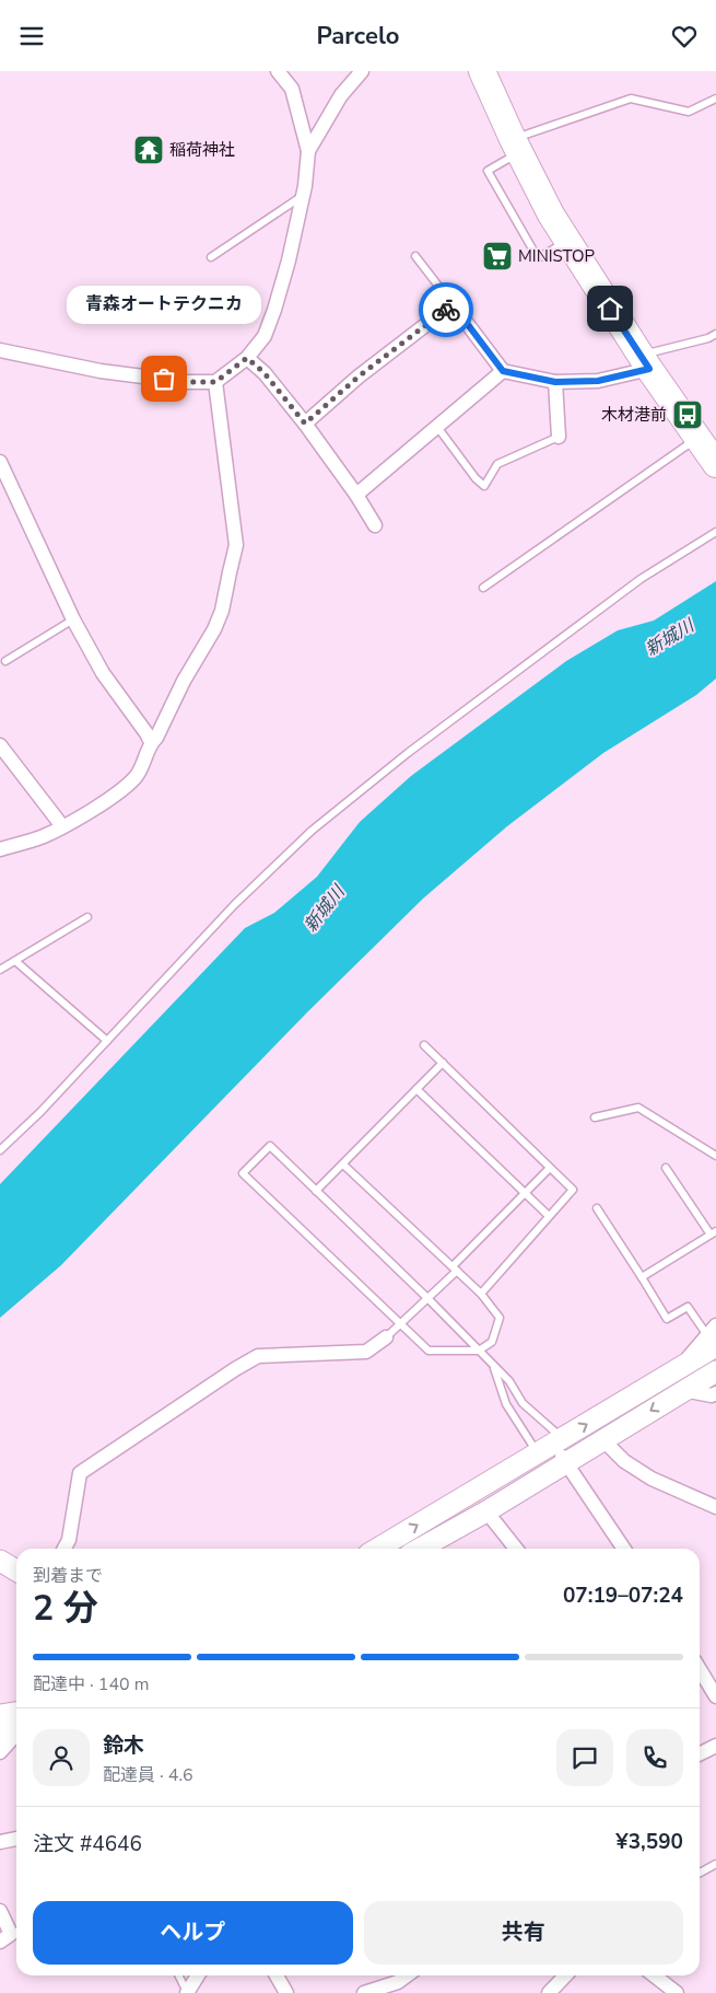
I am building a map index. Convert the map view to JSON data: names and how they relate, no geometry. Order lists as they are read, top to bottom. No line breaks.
{"water":["新城川"],"places":{"temple":["稲荷神社"],"supermarket":["MINISTOP"],"other":["青森オートテクニカ"],"bus stop":["木材港前"]},"page":{"header":"Parcelo","bubble":"青森オートテクニカ","heading":["2 分","到着まで","07:19–07:24"],"panel":["鈴木","配達員 · 4.6","注文 #4646","¥3,590"],"bar":"配達中 · 140 m","buttons":["ヘルプ","共有"]}}
